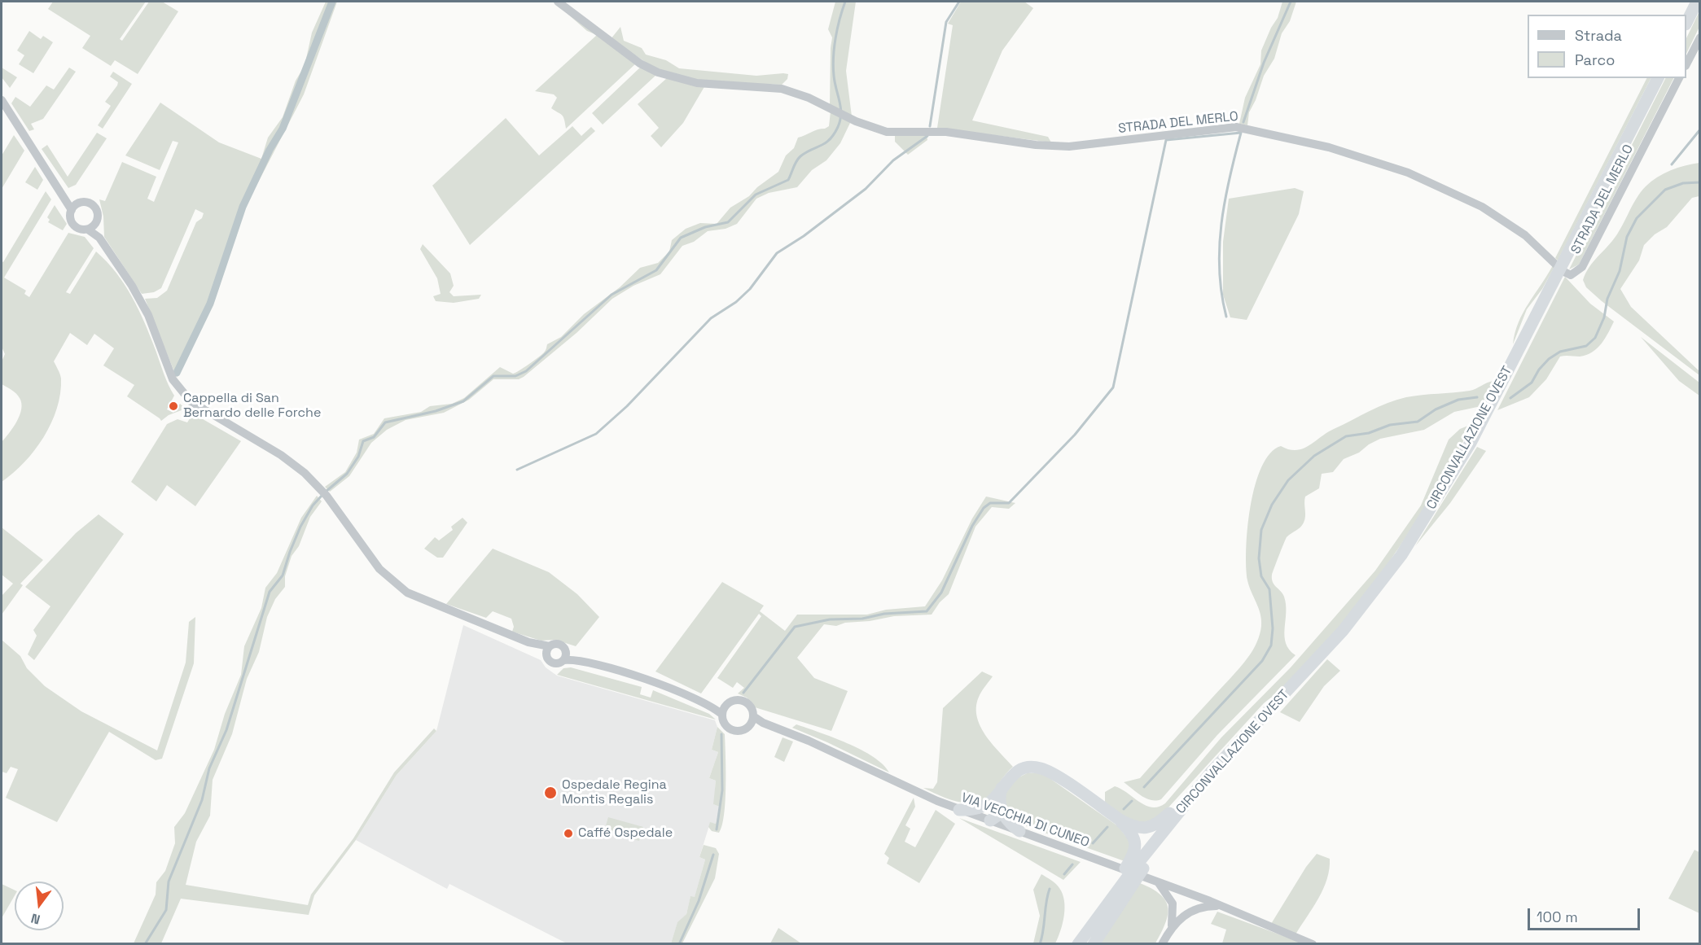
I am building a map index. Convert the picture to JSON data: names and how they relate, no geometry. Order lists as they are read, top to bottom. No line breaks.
{"streets":{"highway":["CIRCONVALLAZIONE OVEST"],"street":["STRADA DEL MERLO","VIA VECCHIA DI CUNEO"]},"places":["Cappella di San Bernardo delle Forche","Ospedale Regina Montis Regalis","Caffé Ospedale"],"legend":["Strada","Parco"],"scale_bar":"100 m","north":"bottom"}
